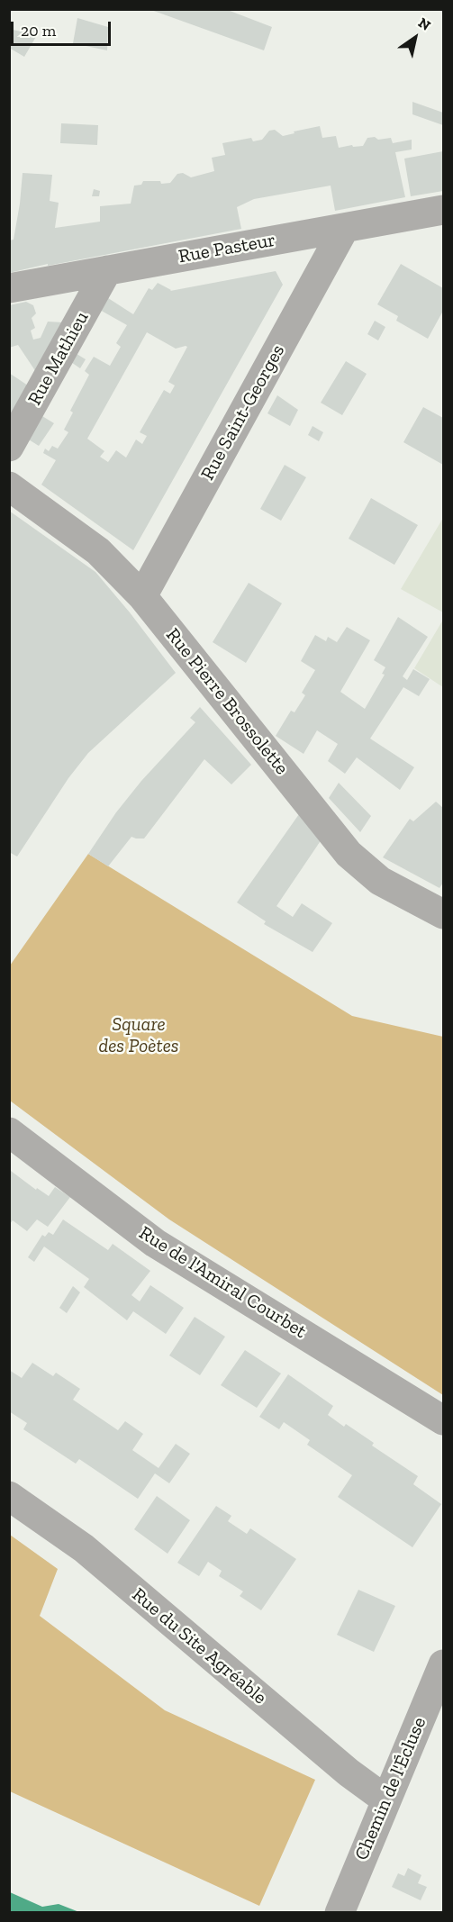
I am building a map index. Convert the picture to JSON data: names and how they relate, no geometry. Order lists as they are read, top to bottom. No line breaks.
{"streets":{"street":["Rue Pasteur","Rue Mathieu","Rue Saint-Georges","Rue Pierre Brossolette","Rue de l'Amiral Courbet","Rue du Site Agréable","Chemin de l'Écluse"]},"crossings":[["Rue Pasteur","Rue Mathieu"],["Rue Pasteur","Rue Saint-Georges"],["Rue Saint-Georges","Rue Pierre Brossolette"],["Rue du Site Agréable","Chemin de l'Écluse"]],"parks":["Square des Poètes"],"scale_bar":"20 m","north":"top right"}
